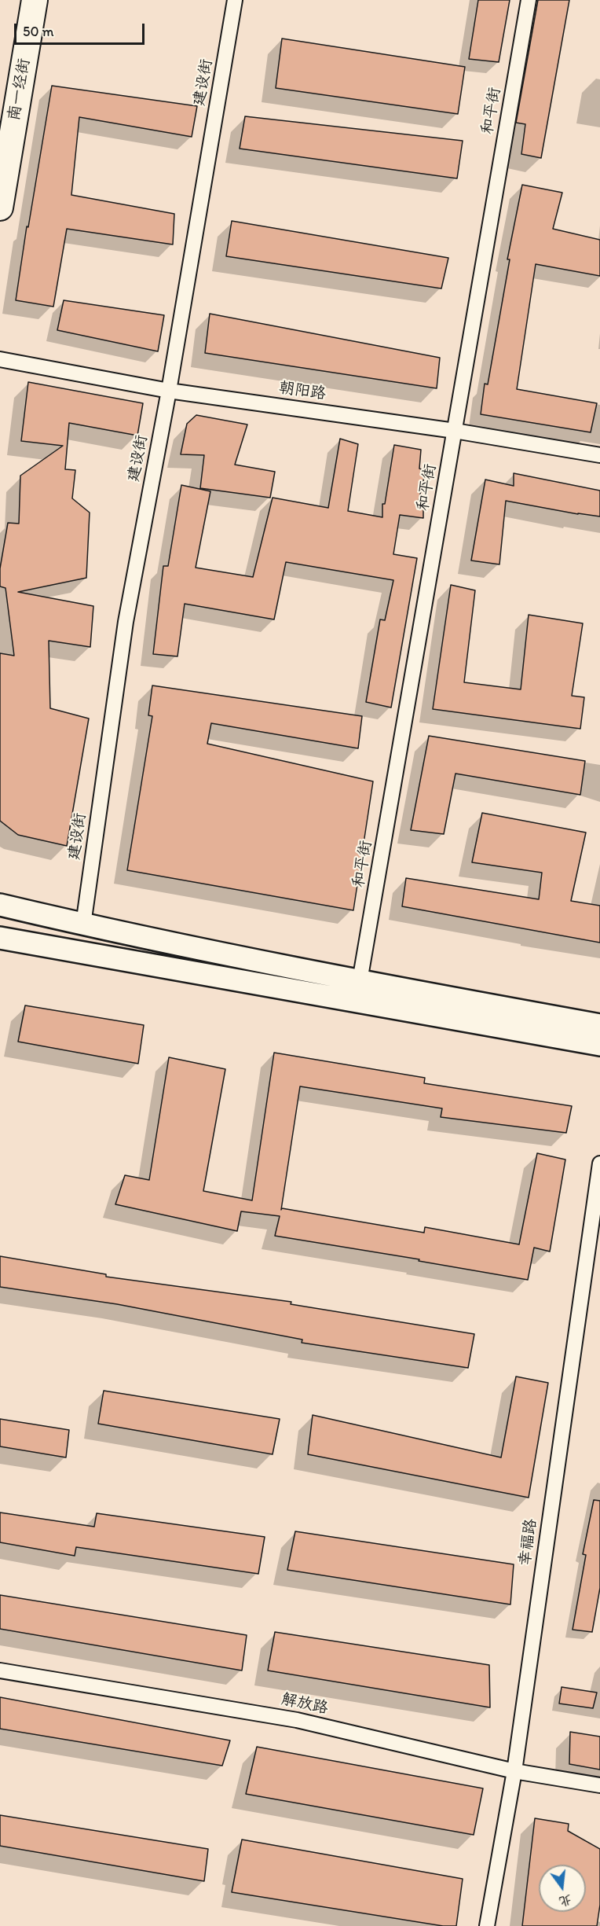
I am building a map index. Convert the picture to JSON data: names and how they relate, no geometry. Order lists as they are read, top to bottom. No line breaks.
{"streets":{"highway":["南一经街"],"street":["建设街","和平街","朝阳路","幸福路","解放路"]},"crossings":[["建设街","朝阳路"],["和平街","朝阳路"],["幸福路","解放路"]],"scale_bar":"50 m","north":"bottom"}
